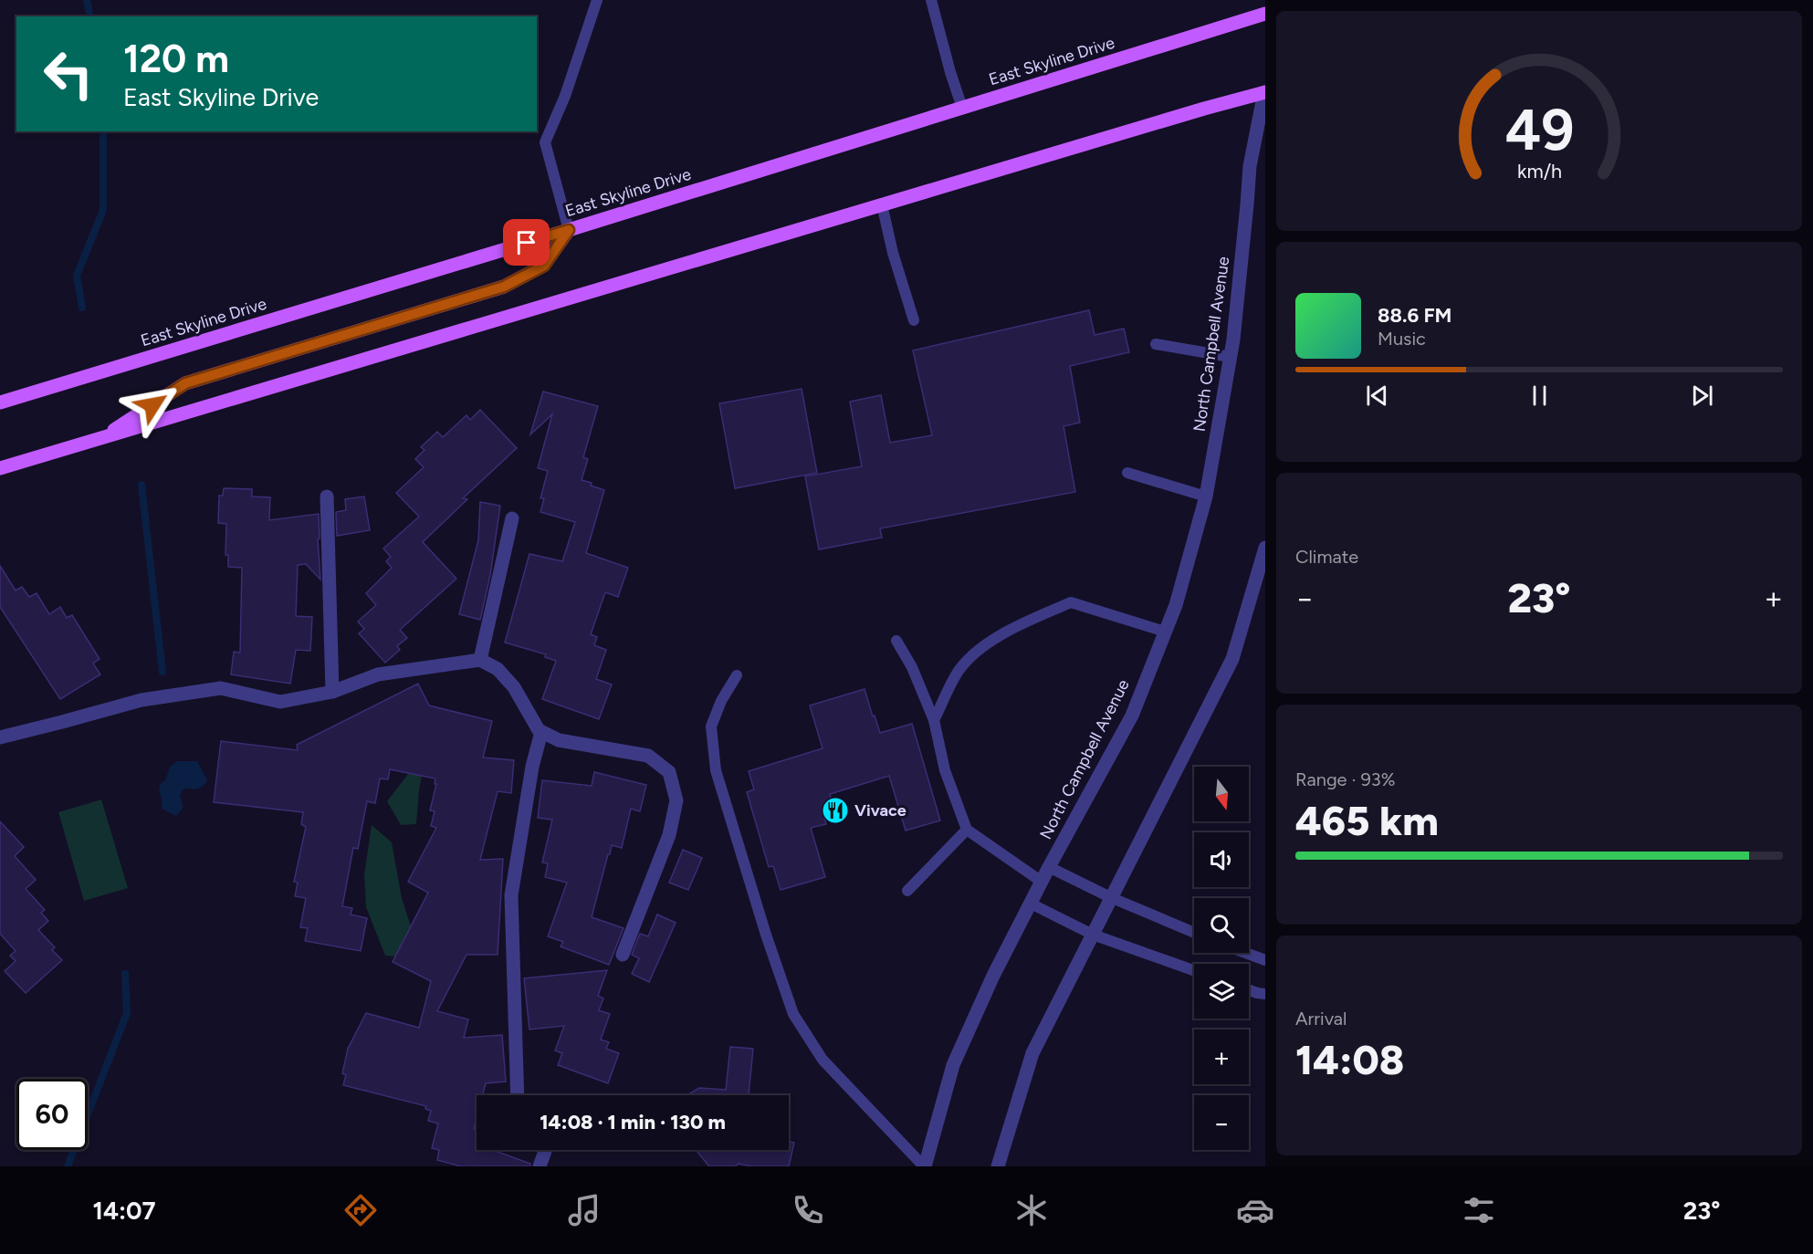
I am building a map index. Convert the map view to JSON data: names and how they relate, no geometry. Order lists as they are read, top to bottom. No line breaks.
{"streets":{"main road":["East Skyline Drive"],"street":["North Campbell Avenue"]},"places":{"restaurant":["Vivace"]},"north":"bottom","page":{"turn":["120 m","East Skyline Drive"],"song":["88.6 FM","Music"],"tile":["Climate",["Range · 93%","465 km"],["Arrival","14:08"]],"heat":["−","23°","+"],"map_buttons":["+","−"],"limit":"60","trip":"14:08 · 1 min · 130 m","tabs":["14:07","23°"],"gauge":["49","km/h"]}}
